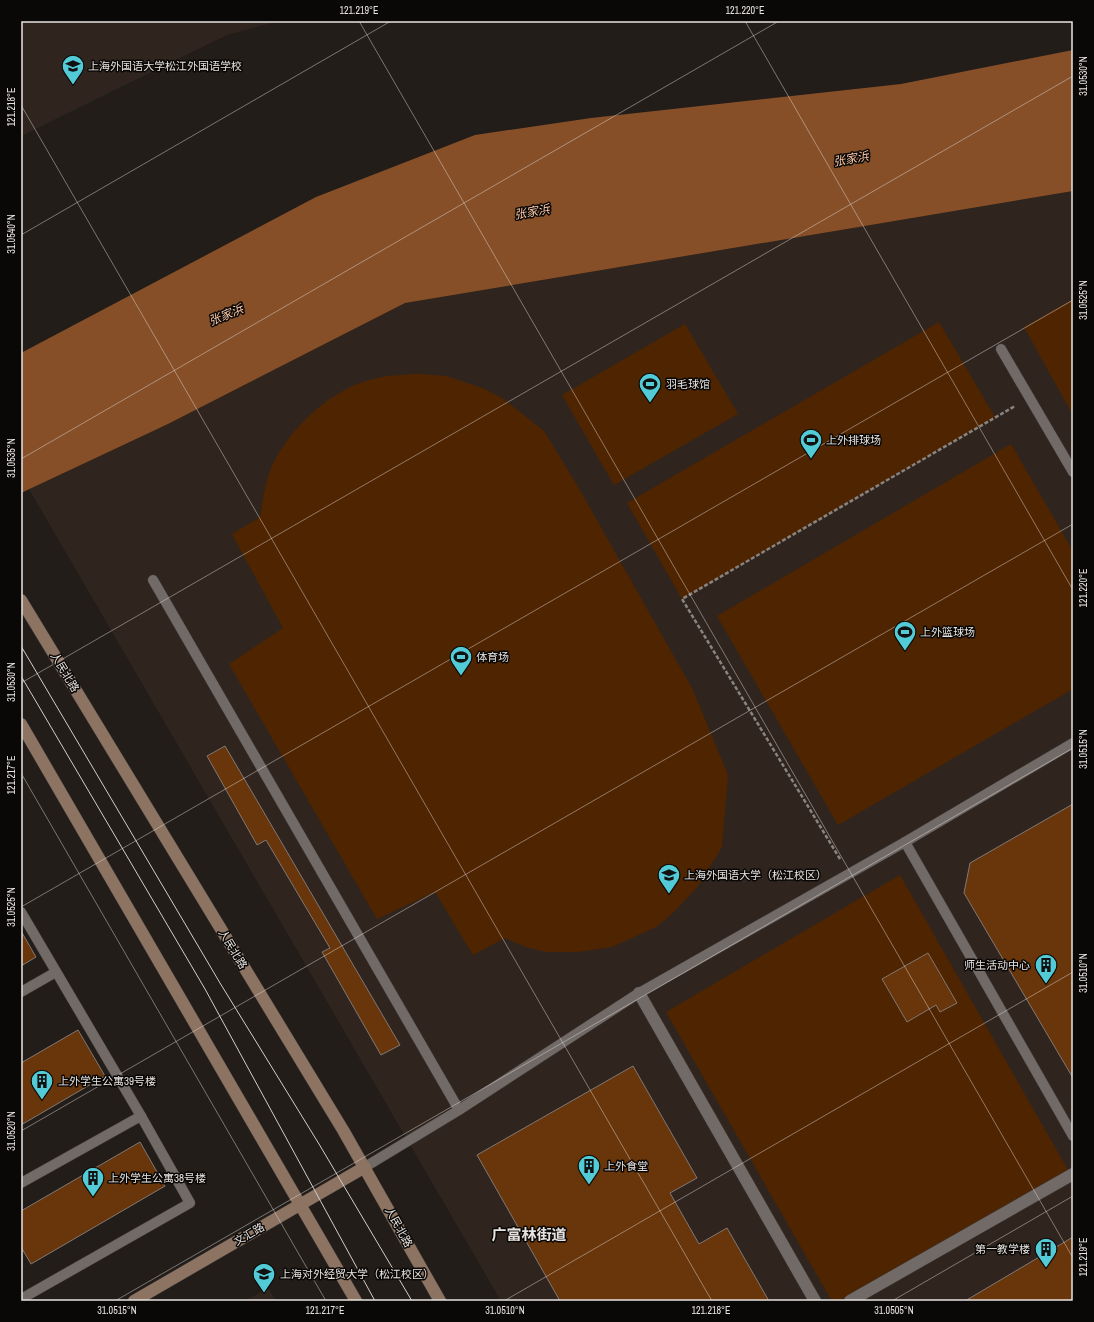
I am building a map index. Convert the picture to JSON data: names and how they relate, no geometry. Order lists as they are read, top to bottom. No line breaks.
{"streets":{"main road":["人民北路","文汇路"]},"crossings":[["人民北路","文汇路"]],"districts":["广富林街道"],"water":["张家浜"],"places":{"school or university":["上海外国语大学松江外国语学校","上海外国语大学（松江校区）","上海对外经贸大学（松江校区）"],"sports":["羽毛球馆","上外排球场","上外篮球场","体育场"],"building":["师生活动中心","上外学生公寓39号楼","上外食堂","上外学生公寓38号楼","第一教学楼"]},"coordinates":["121.219°E","121.220°E","31.0530°N","121.218°E","31.0540°N","31.0525°N","31.0535°N","31.0515°N","121.217°E","31.0510°N","31.0520°N","31.0505°N"]}
